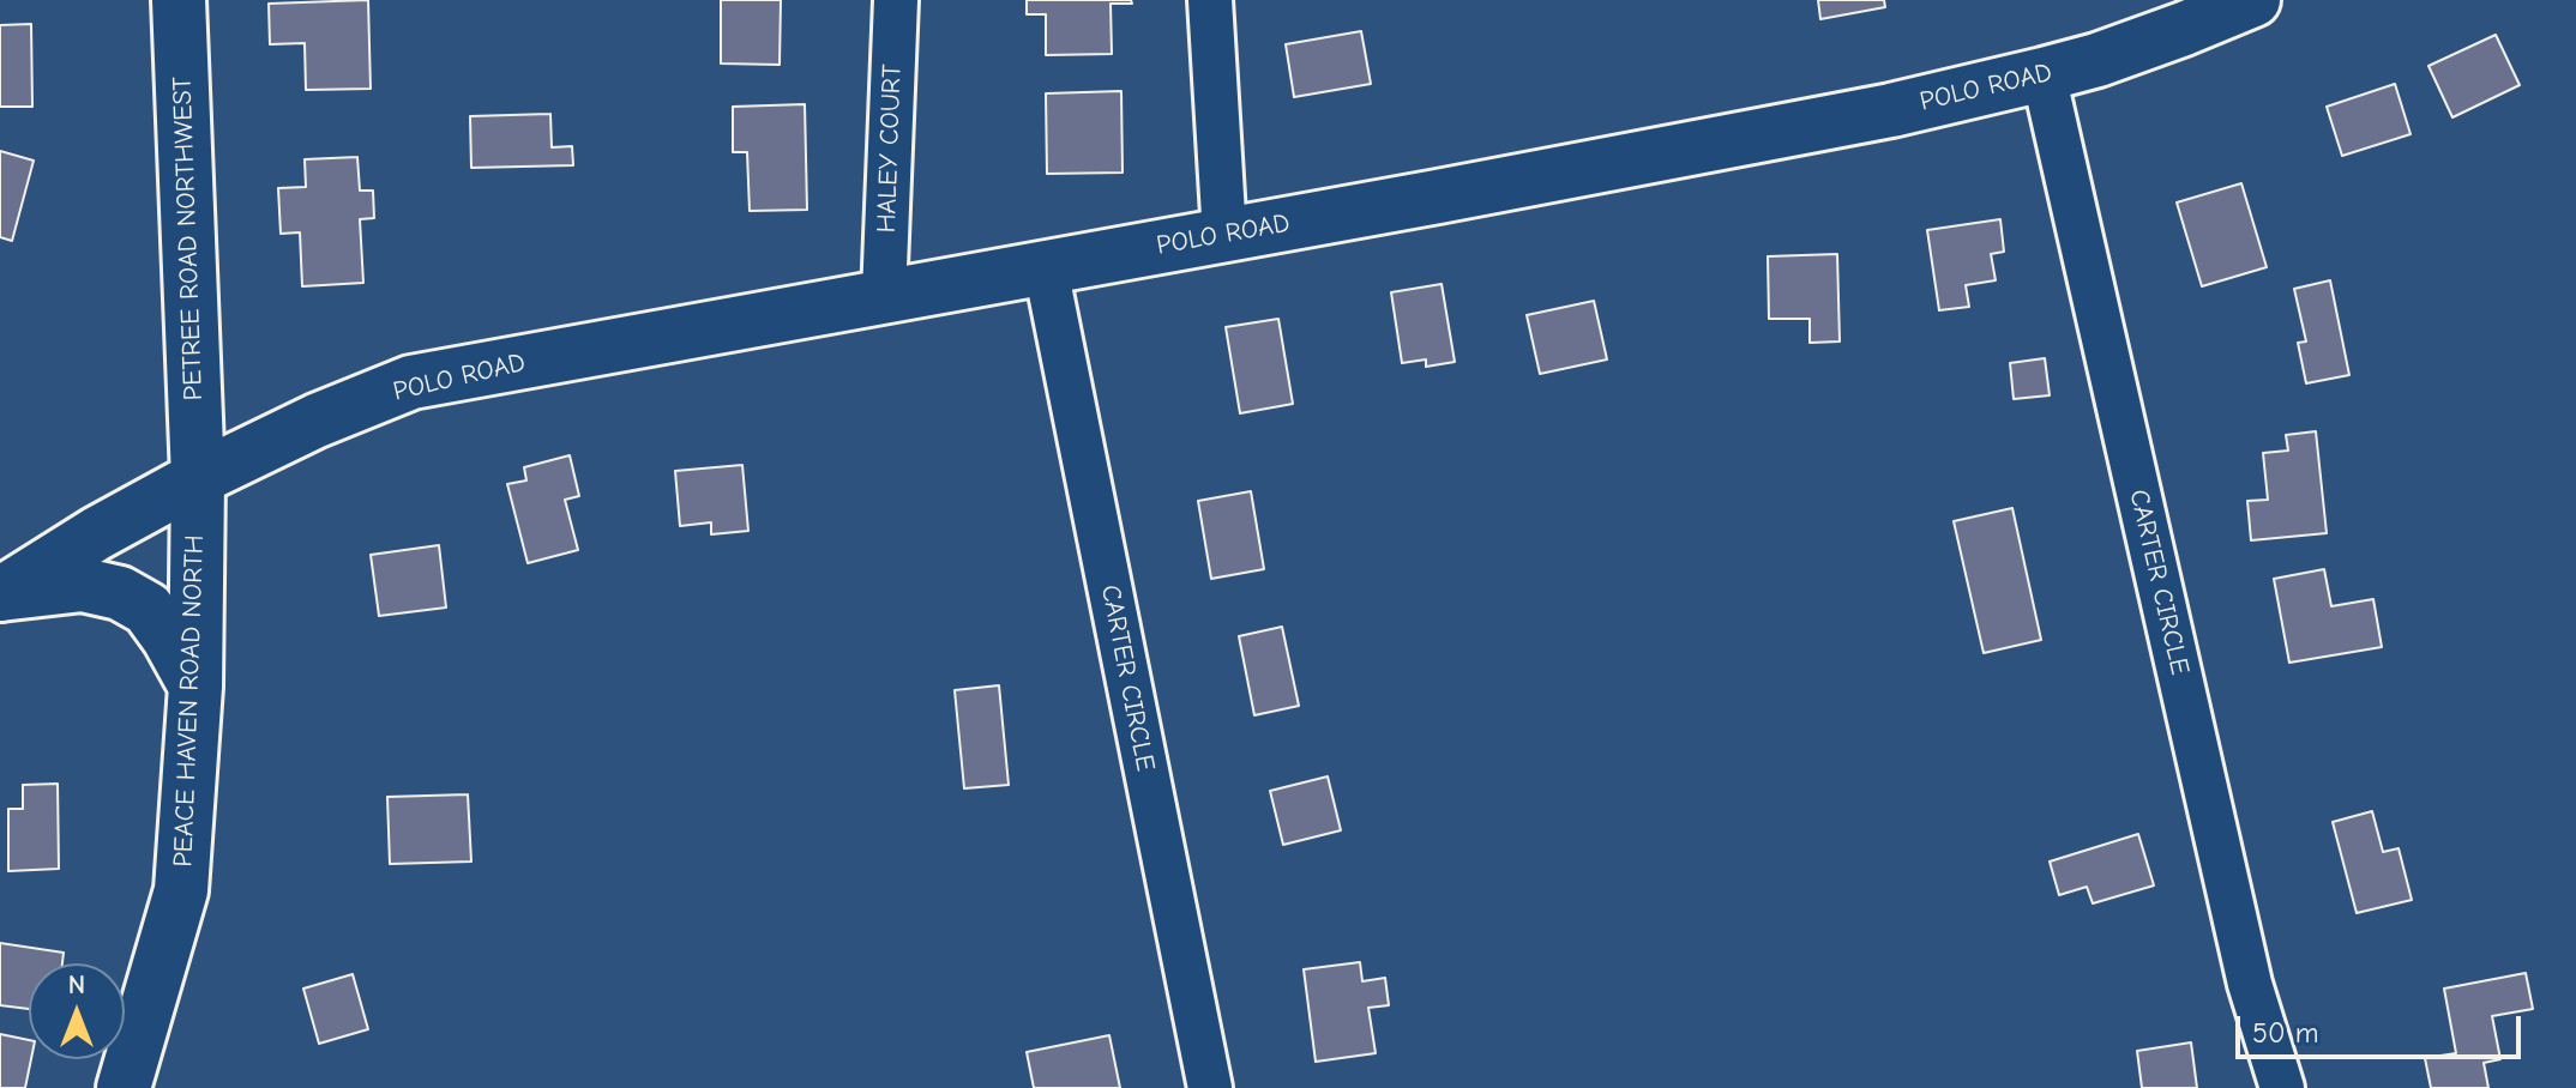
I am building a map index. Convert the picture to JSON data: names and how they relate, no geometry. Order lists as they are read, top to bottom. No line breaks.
{"streets":{"main road":["POLO ROAD","PETREE ROAD NORTHWEST","PEACE HAVEN ROAD NORTH"],"street":["HALEY COURT","CARTER CIRCLE"]},"crossings":[["POLO ROAD","HALEY COURT"],["POLO ROAD","PETREE ROAD NORTHWEST"],["POLO ROAD","CARTER CIRCLE"],["POLO ROAD","PEACE HAVEN ROAD NORTH"],["PETREE ROAD NORTHWEST","PEACE HAVEN ROAD NORTH"]],"scale_bar":"50 m","north":"top"}
